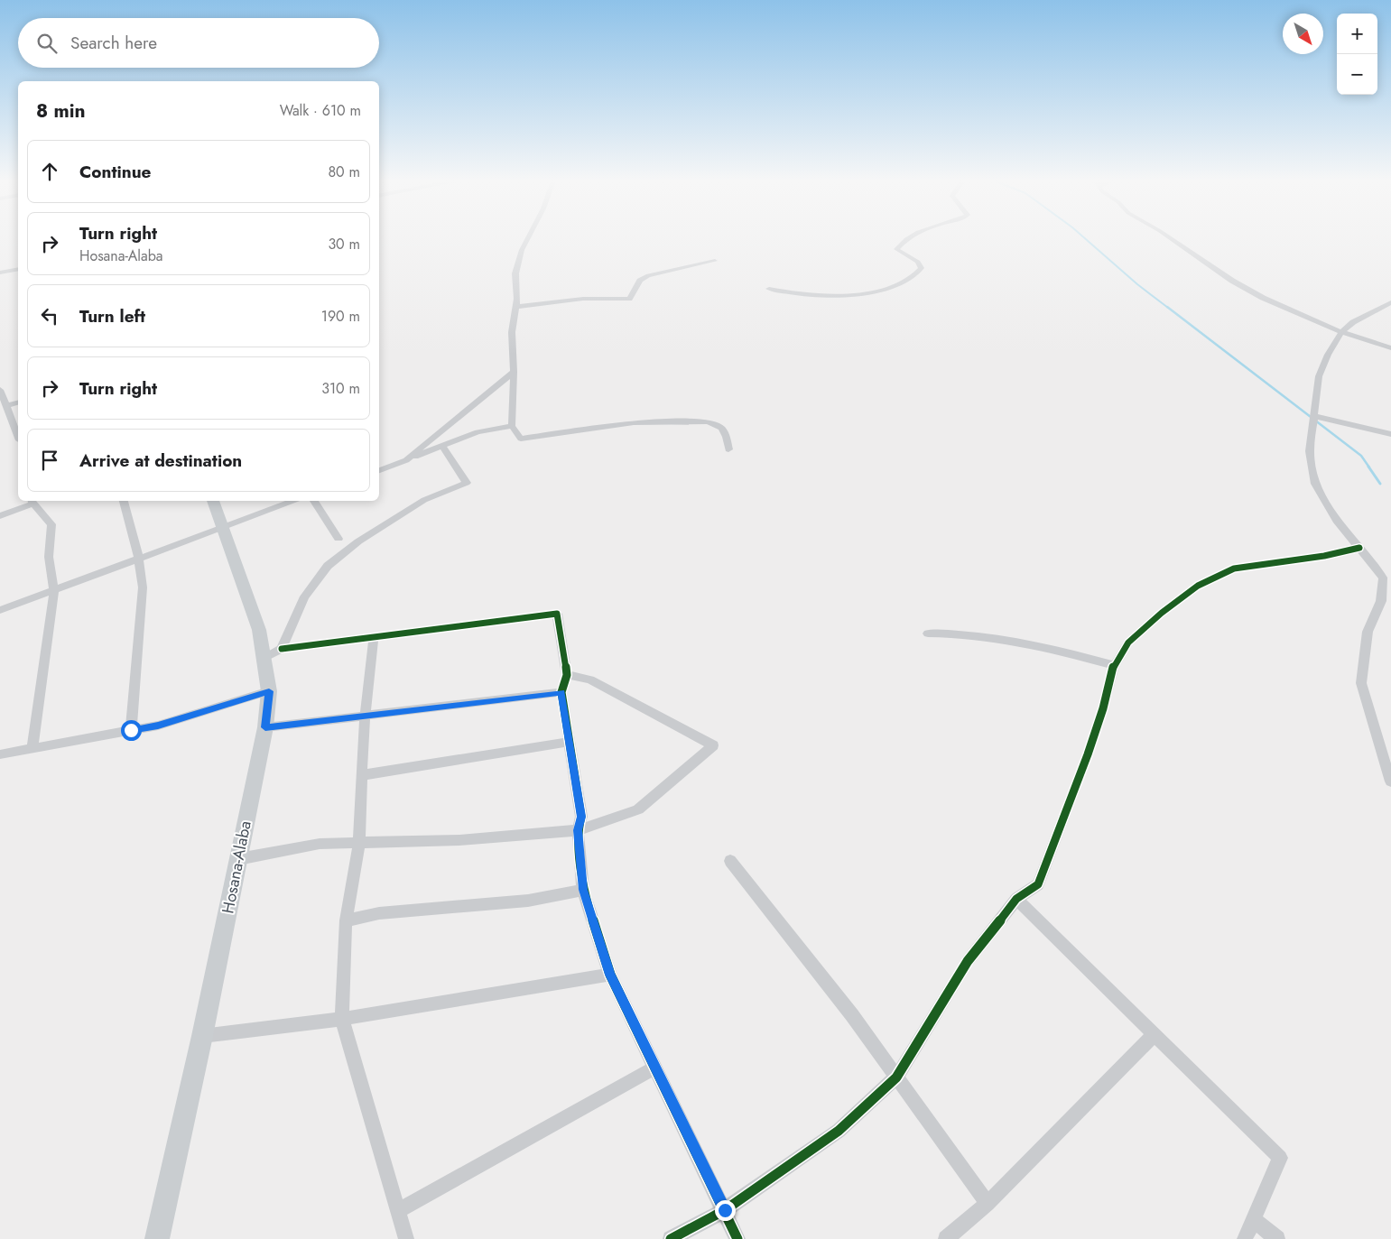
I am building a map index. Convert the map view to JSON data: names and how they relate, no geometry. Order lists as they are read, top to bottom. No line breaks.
{"streets":{"main road":["Hosana-Alaba"]},"north":"bottom right","page":{"map_buttons":["+","−"],"search":"Search here","heading":["8 min","Walk · 610 m"],"list":[["Continue","80 m"],["Turn right","Hosana-Alaba","30 m"],["Turn left","190 m"],["Turn right","310 m"],"Arrive at destination"]}}
